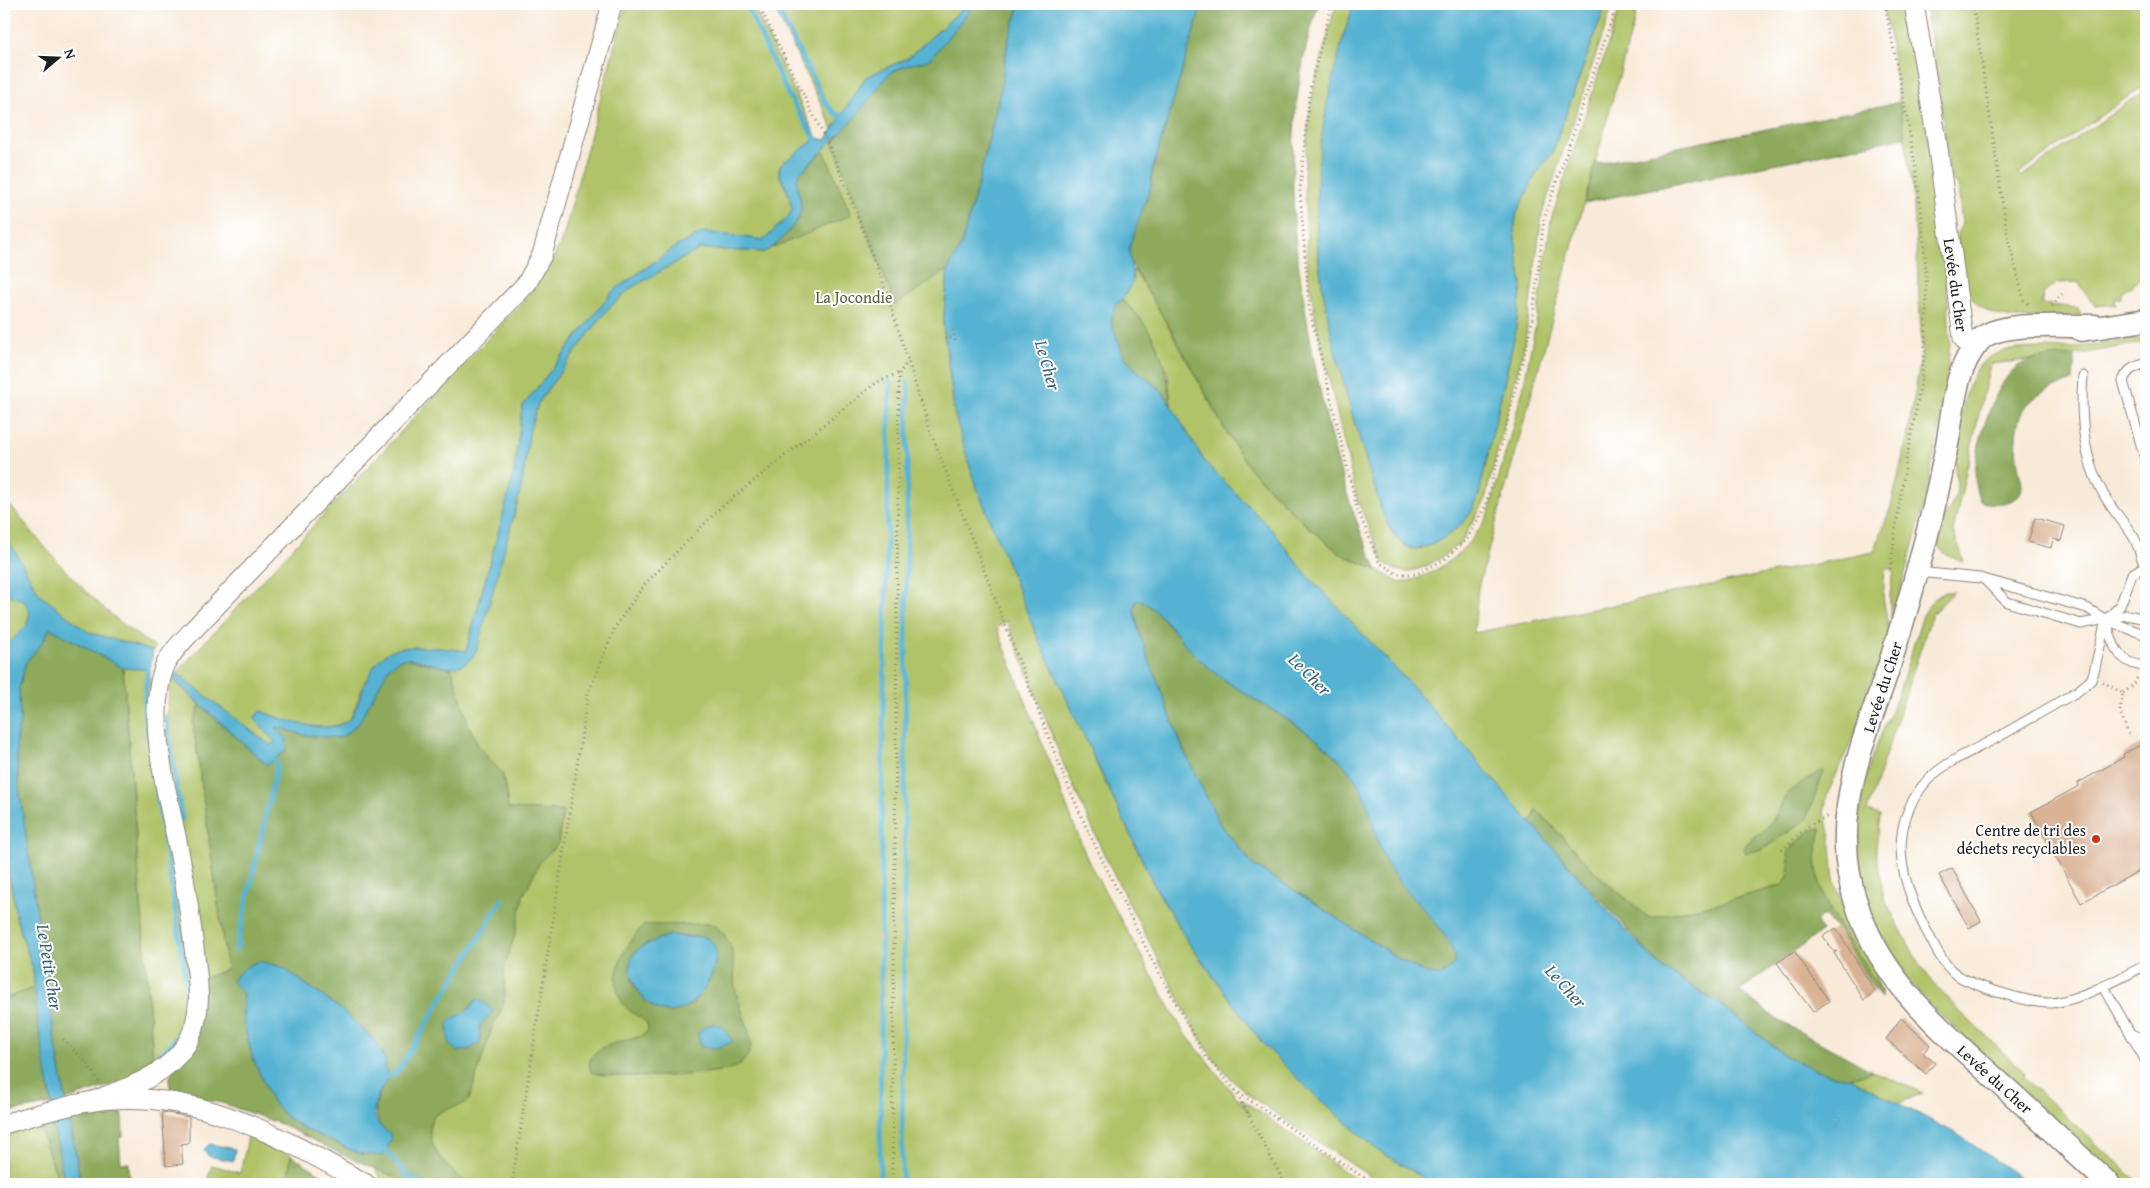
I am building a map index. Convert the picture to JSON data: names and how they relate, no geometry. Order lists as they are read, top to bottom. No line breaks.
{"streets":{"street":["Levée du Cher"]},"water":["Le Cher","Le Petit Cher"],"parks":["La Jocondie"],"places":["Centre de tri des déchets recyclables"],"north":"right"}
